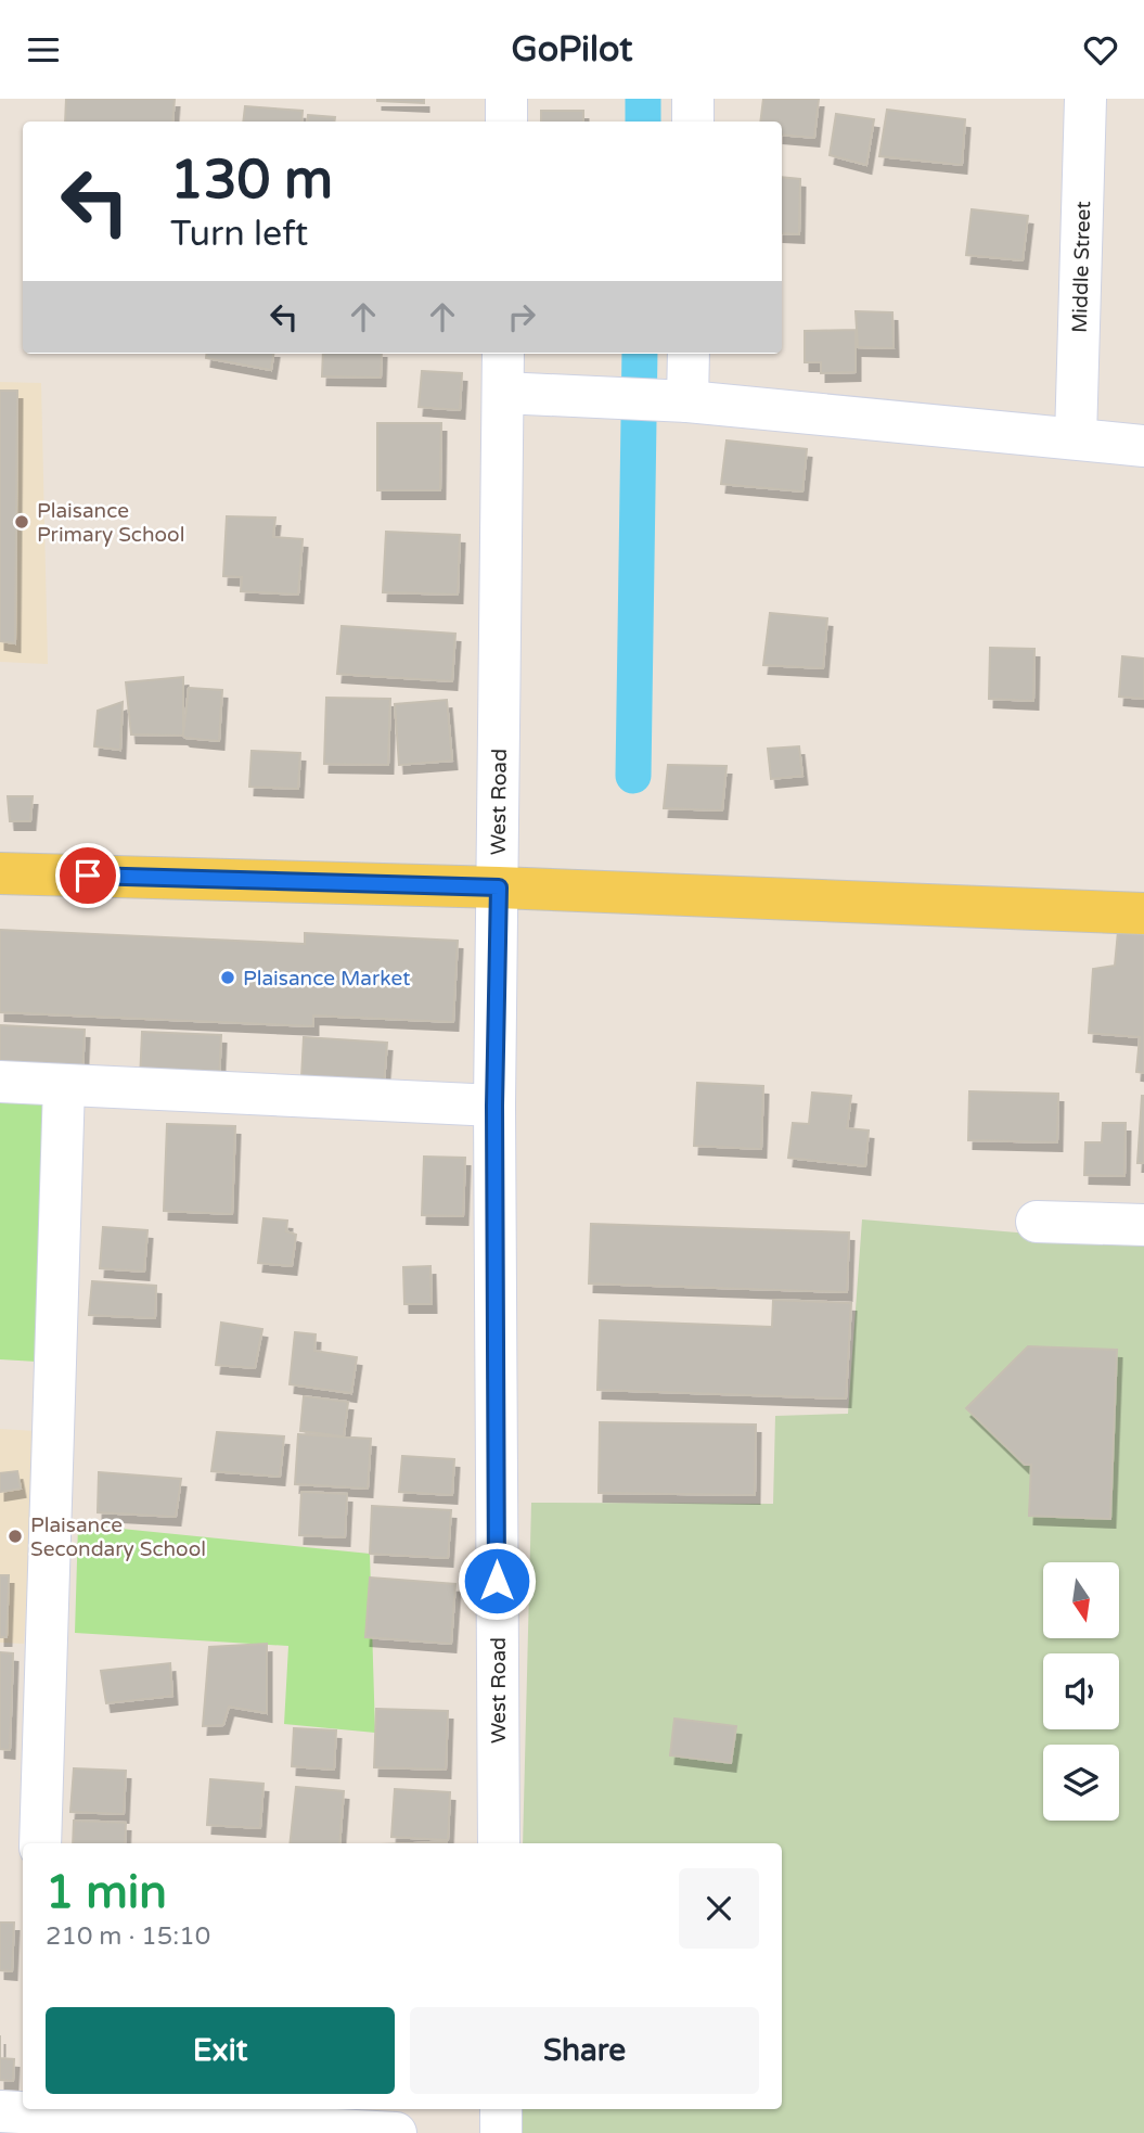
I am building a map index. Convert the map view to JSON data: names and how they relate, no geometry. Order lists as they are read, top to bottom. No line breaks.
{"streets":{"street":["Middle Street","West Road"]},"places":["Plaisance Primary School","Plaisance Market","Plaisance Secondary School"],"north":"bottom","page":{"header":"GoPilot","turn":["130 m","Turn left"],"heading":["1 min","210 m · 15:10"],"buttons":["Exit","Share"]}}
